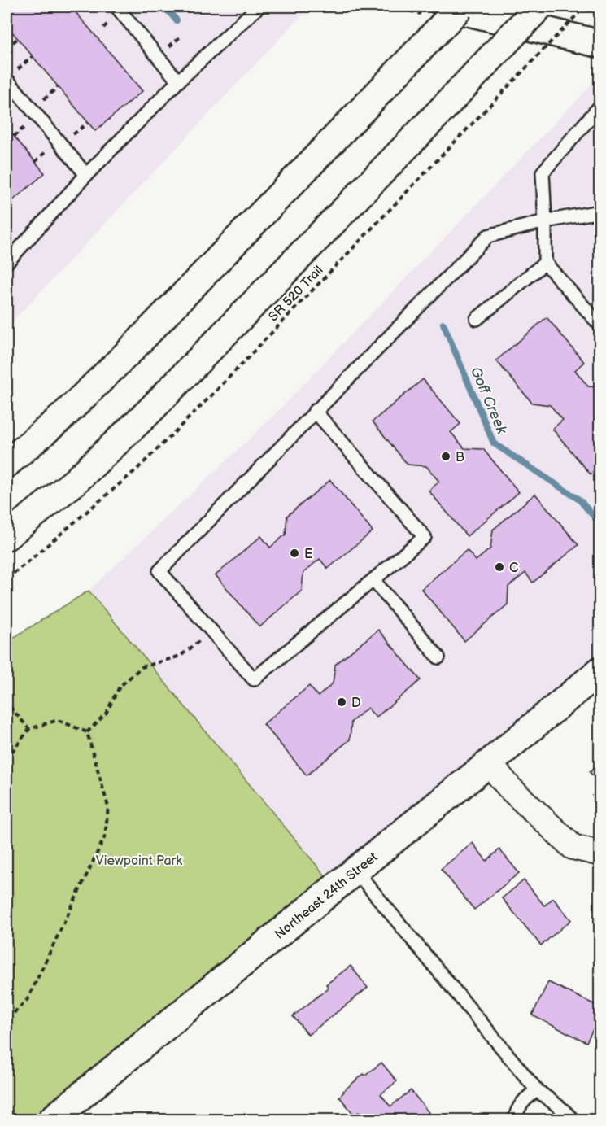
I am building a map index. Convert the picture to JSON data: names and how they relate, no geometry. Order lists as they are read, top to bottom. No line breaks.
{"streets":{"main road":["Northeast 24th Street"],"path":["SR 520 Trail"]},"water":["Goff Creek"],"parks":["Viewpoint Park"],"places":["B","E","C","D"]}
